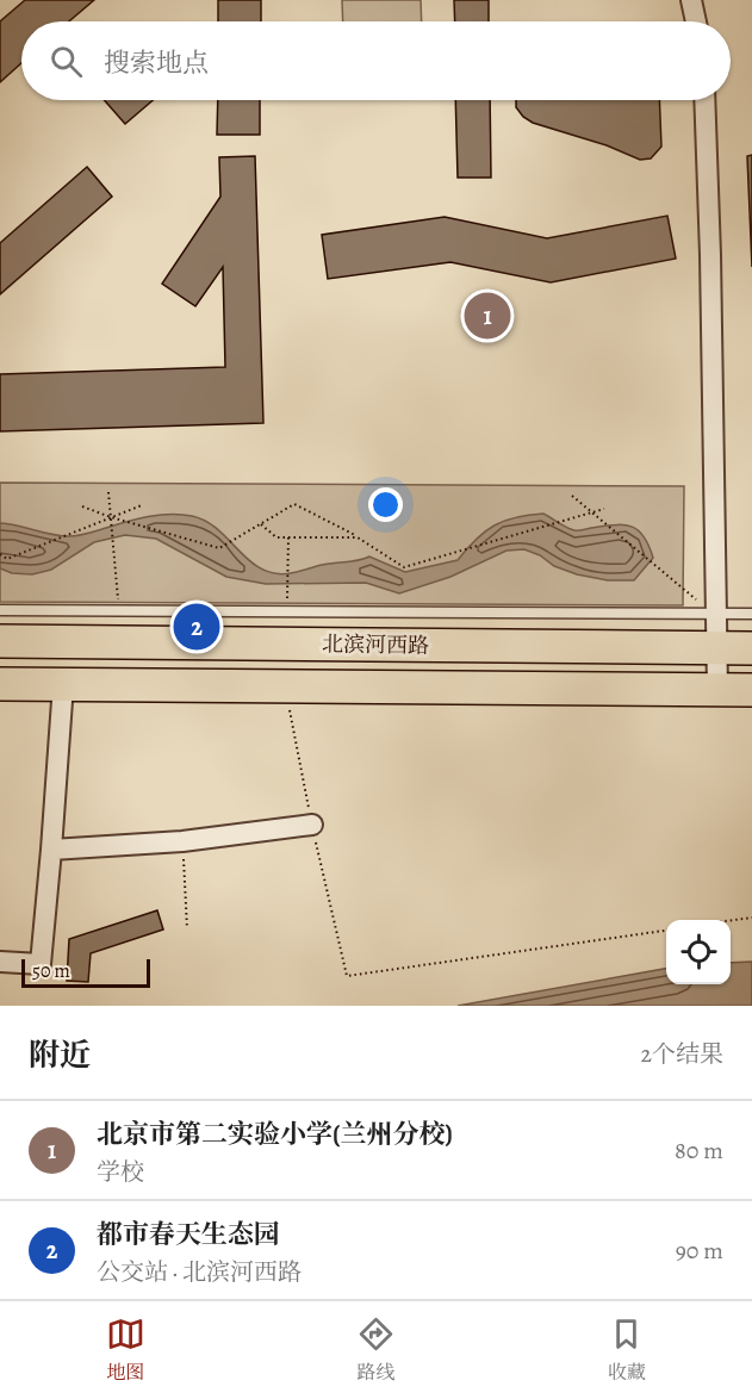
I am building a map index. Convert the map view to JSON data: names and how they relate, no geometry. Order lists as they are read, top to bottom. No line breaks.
{"streets":{"main road":["北滨河西路"]},"scale_bar":"50 m","page":{"search":"搜索地点","pins":["1","2"],"scale":"50 m","heading":["附近","2个结果"],"list":[{"mark":"1","name":"北京市第二实验小学(兰州分校)","note":"学校","value":"80 m"},{"mark":"2","name":"都市春天生态园","note":"公交站 · 北滨河西路","value":"90 m"}],"nav":["地图","路线","收藏"]}}
